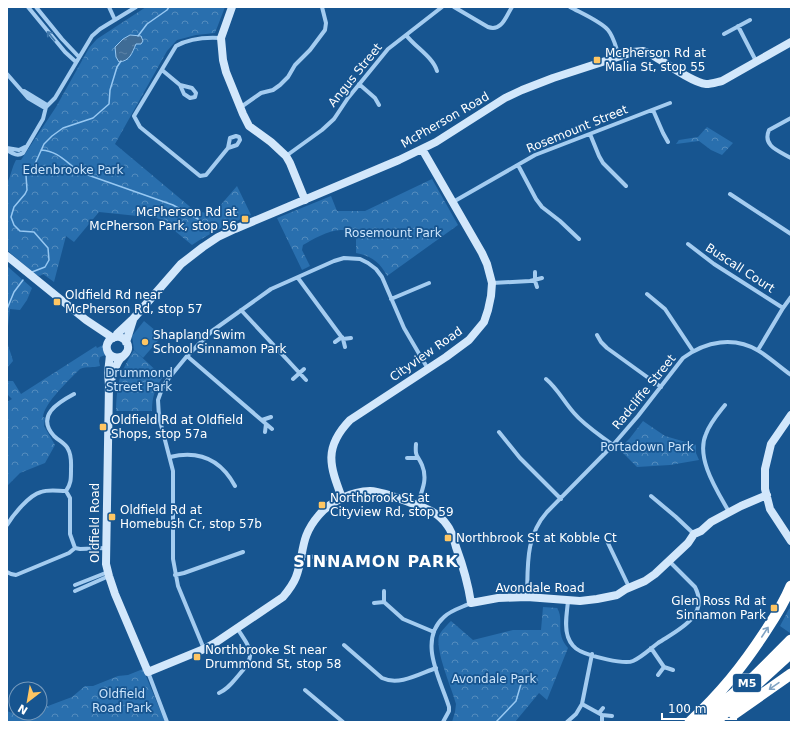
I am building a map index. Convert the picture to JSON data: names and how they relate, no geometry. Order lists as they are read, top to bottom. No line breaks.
{"streets":{"highway":["M5"],"street":["Angus Street","McPherson Road","Rosemount Street","Buscall Court","Cityview Road","Radcliffe Street","Oldfield Road","Avondale Road"]},"crossings":[["McPherson Road","Cityview Road"],["McPherson Road","Oldfield Road"],["Rosemount Street","Cityview Road"],["Radcliffe Street","Avondale Road"]],"districts":["SINNAMON PARK"],"parks":["Edenbrooke Park","Rosemount Park","Drummond Street Park","Portadown Park","Avondale Park","Oldfield Road Park"],"places":{"transit":["McPherson Rd at Malia St, stop 55","McPherson Rd at McPherson Park, stop 56","Oldfield Rd near McPherson Rd, stop 57","Oldfield Rd at Oldfield Shops, stop 57a","Northbrook St at Cityview Rd, stop 59","Oldfield Rd at Homebush Cr, stop 57b","Northbrook St at Kobble Ct","Glen Ross Rd at Sinnamon Park","Northbrooke St near Drummond St, stop 58"],"other":["Shapland Swim School Sinnamon Park"]},"scale_bar":"100 m","north":"bottom left"}
